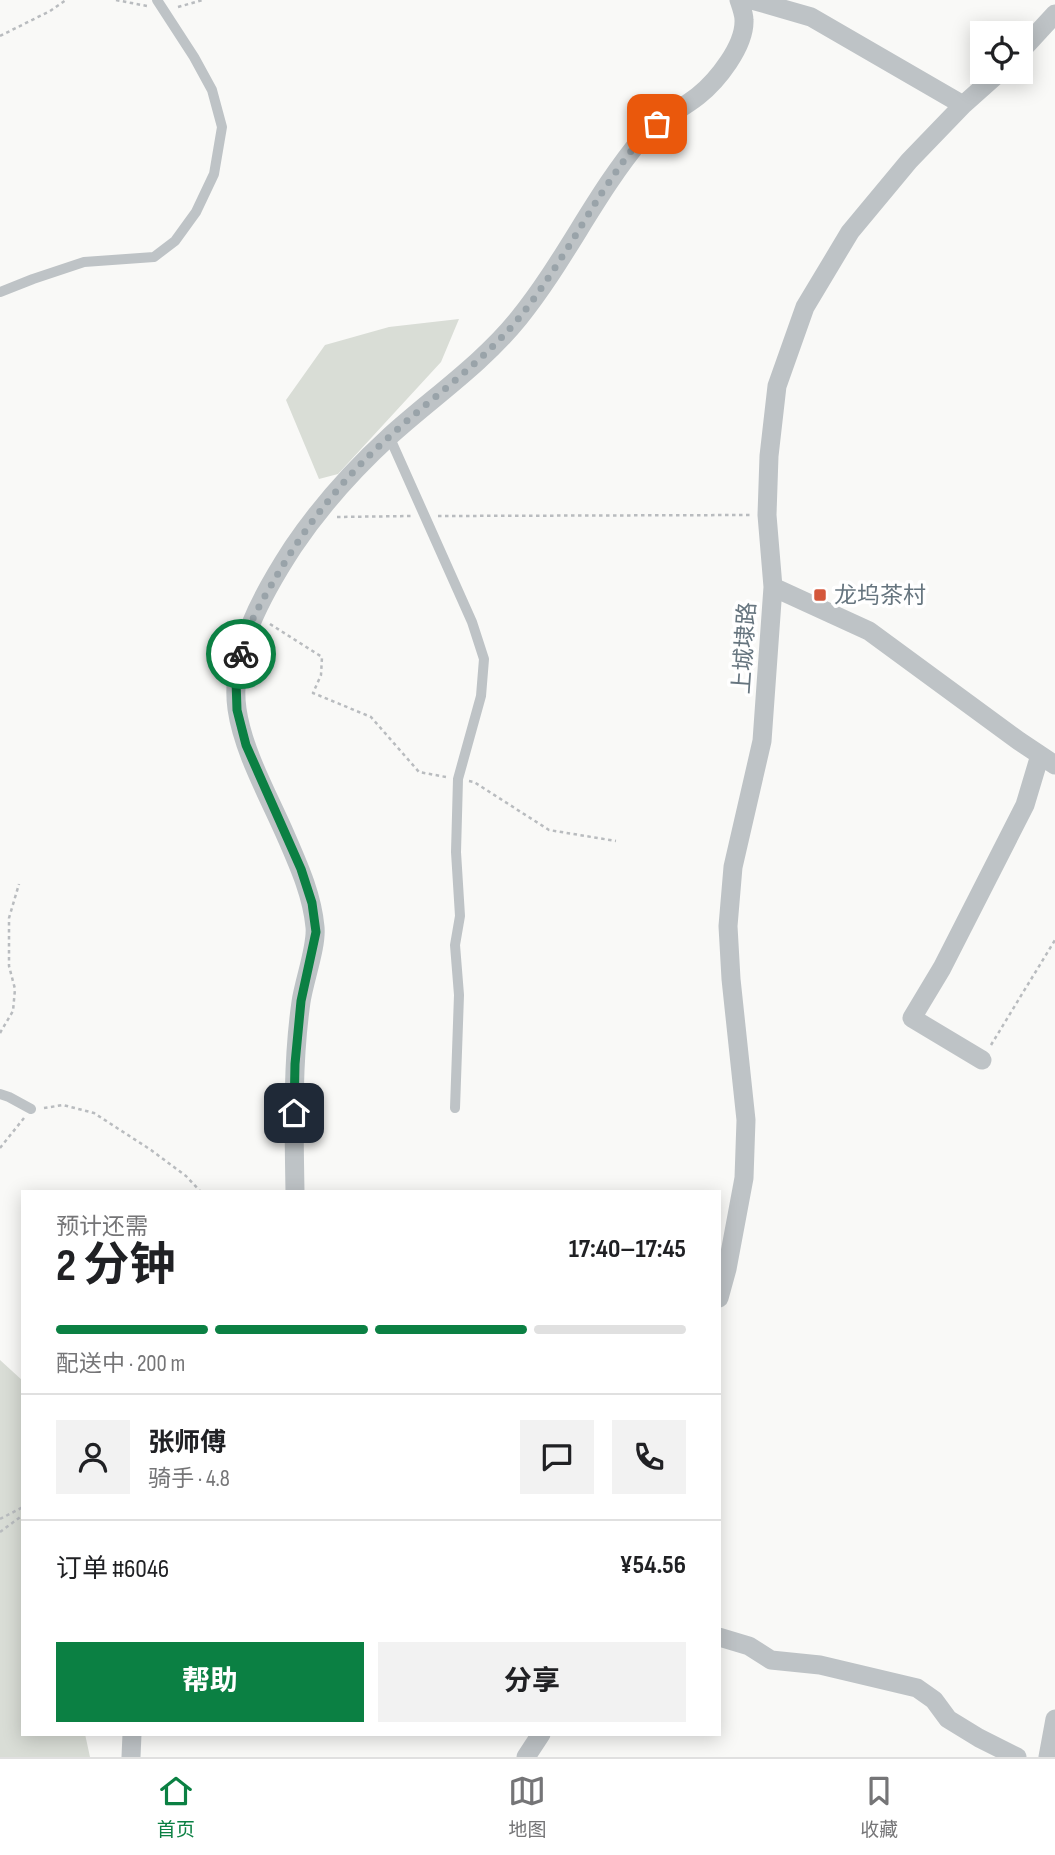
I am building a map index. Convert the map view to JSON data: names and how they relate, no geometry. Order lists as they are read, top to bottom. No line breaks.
{"streets":{"street":["上城埭路"]},"places":{"transit":["龙坞茶村"]},"page":{"heading":["2 分钟","预计还需","17:40–17:45"],"panel":["张师傅","骑手 · 4.8","订单 #6046","¥54.56"],"bar":"配送中 · 200 m","buttons":["帮助","分享"],"tabs":["首页","地图","收藏"]}}
